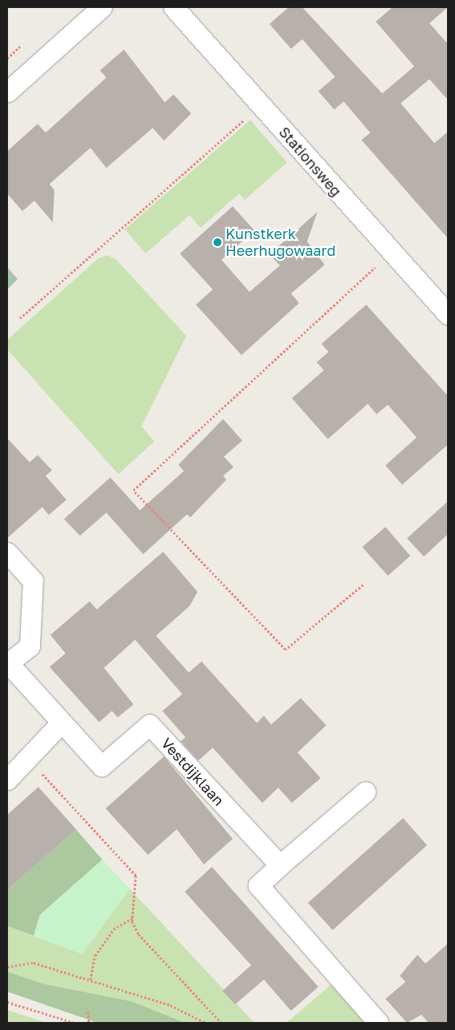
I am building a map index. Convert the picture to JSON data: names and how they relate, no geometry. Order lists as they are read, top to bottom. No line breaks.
{"streets":{"street":["Stationsweg","Vestdijklaan"]},"places":["Kunstkerk Heerhugowaard"]}
